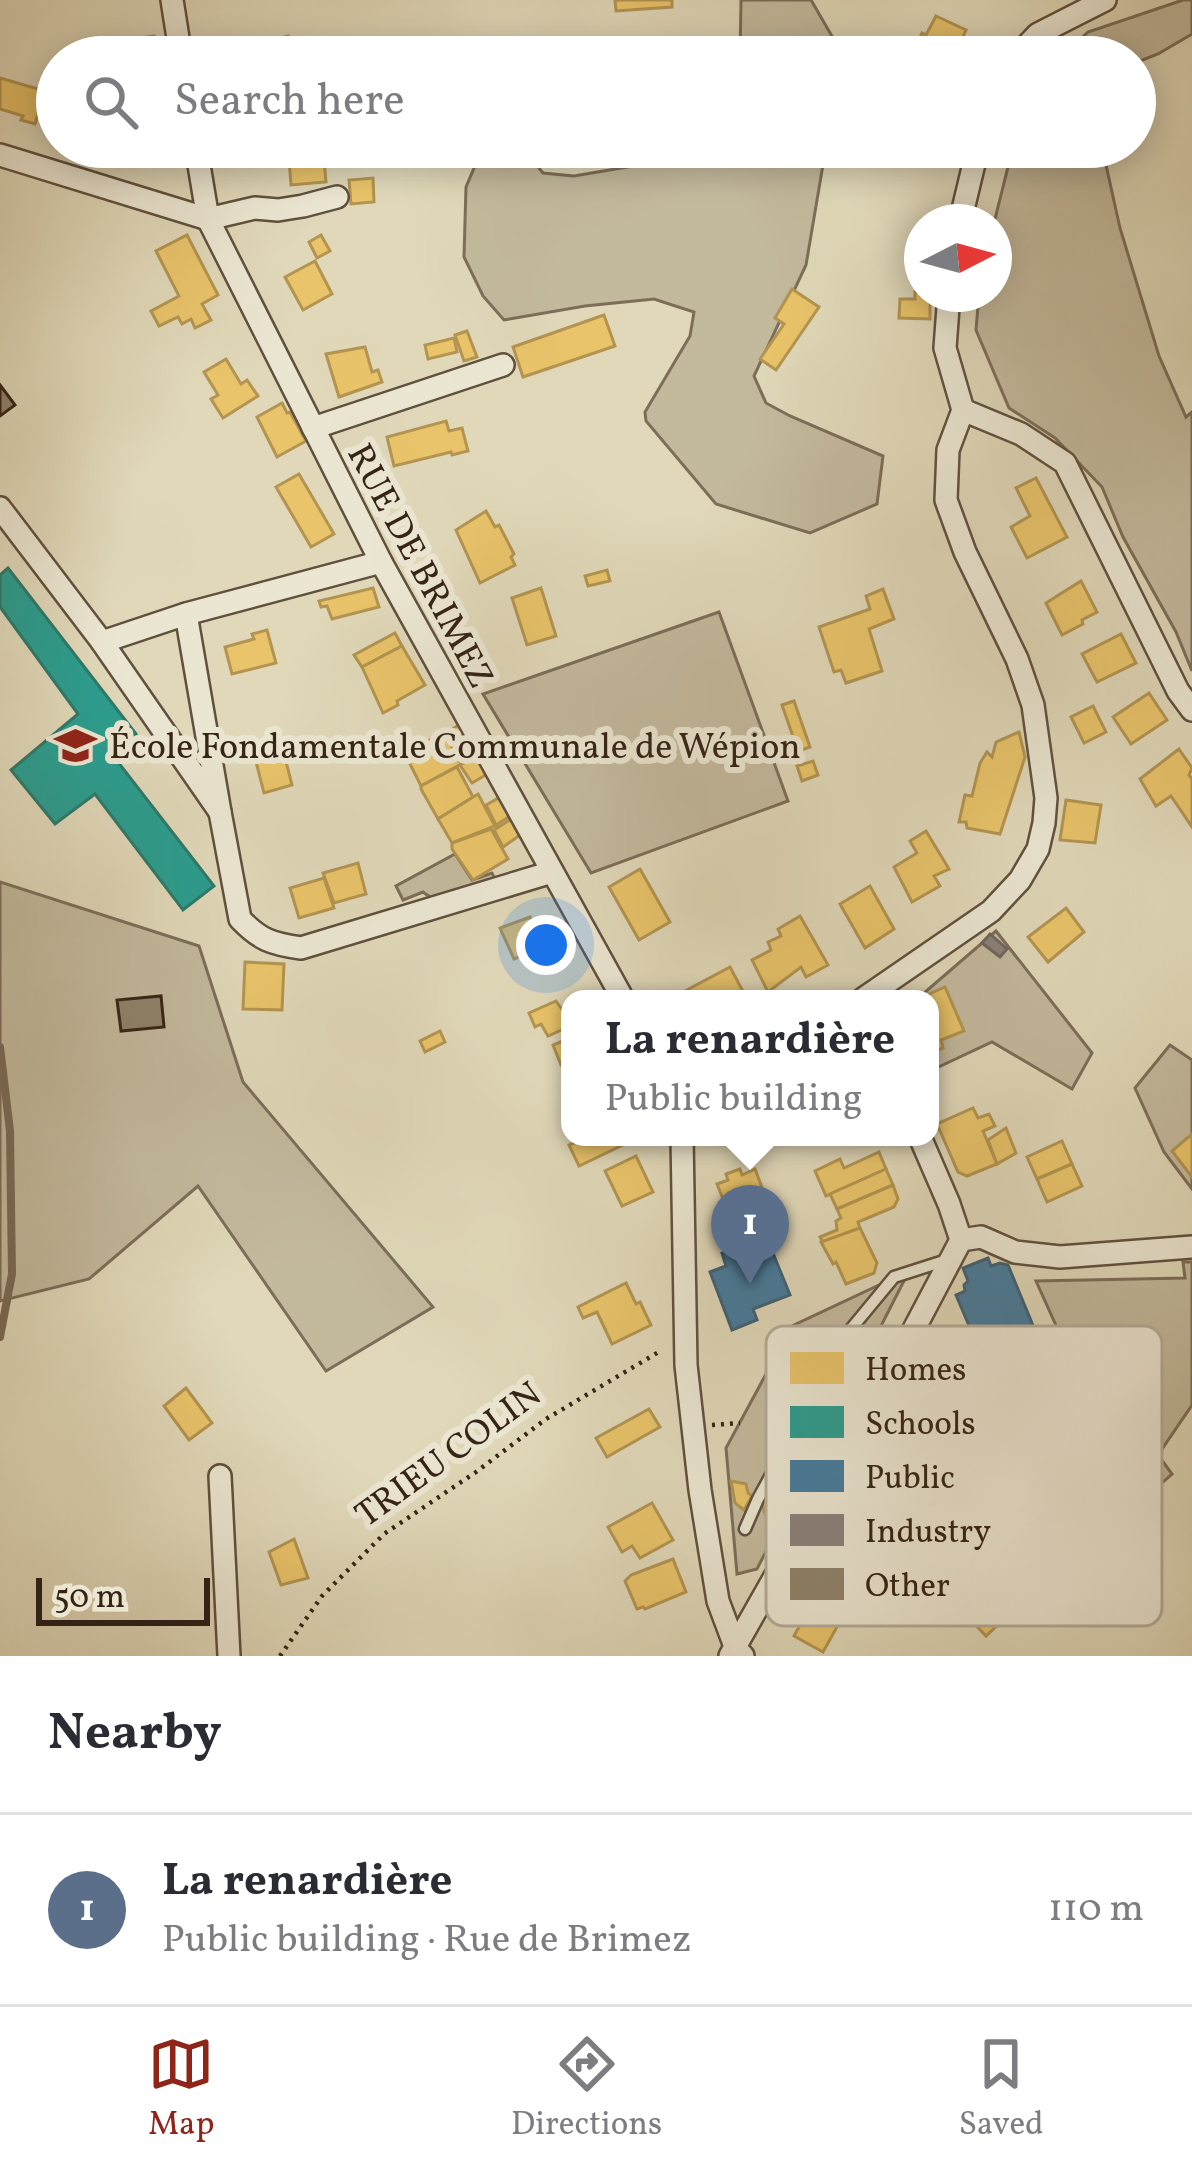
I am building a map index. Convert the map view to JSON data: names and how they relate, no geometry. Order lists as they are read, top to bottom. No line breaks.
{"streets":{"street":["RUE DE BRIMEZ"],"path":["TRIEU COLIN"]},"places":{"school or university":["École Fondamentale Communale de Wépion"]},"legend":["Homes","Schools","Public","Industry","Other"],"scale_bar":"50 m","north":"right","page":{"search":"Search here","popup":["La renardière","Public building"],"pins":"1","scale":"50 m","heading":"Nearby","list":[{"mark":"1","name":"La renardière","note":"Public building · Rue de Brimez","value":"110 m"}],"nav":["Map","Directions","Saved"]}}
